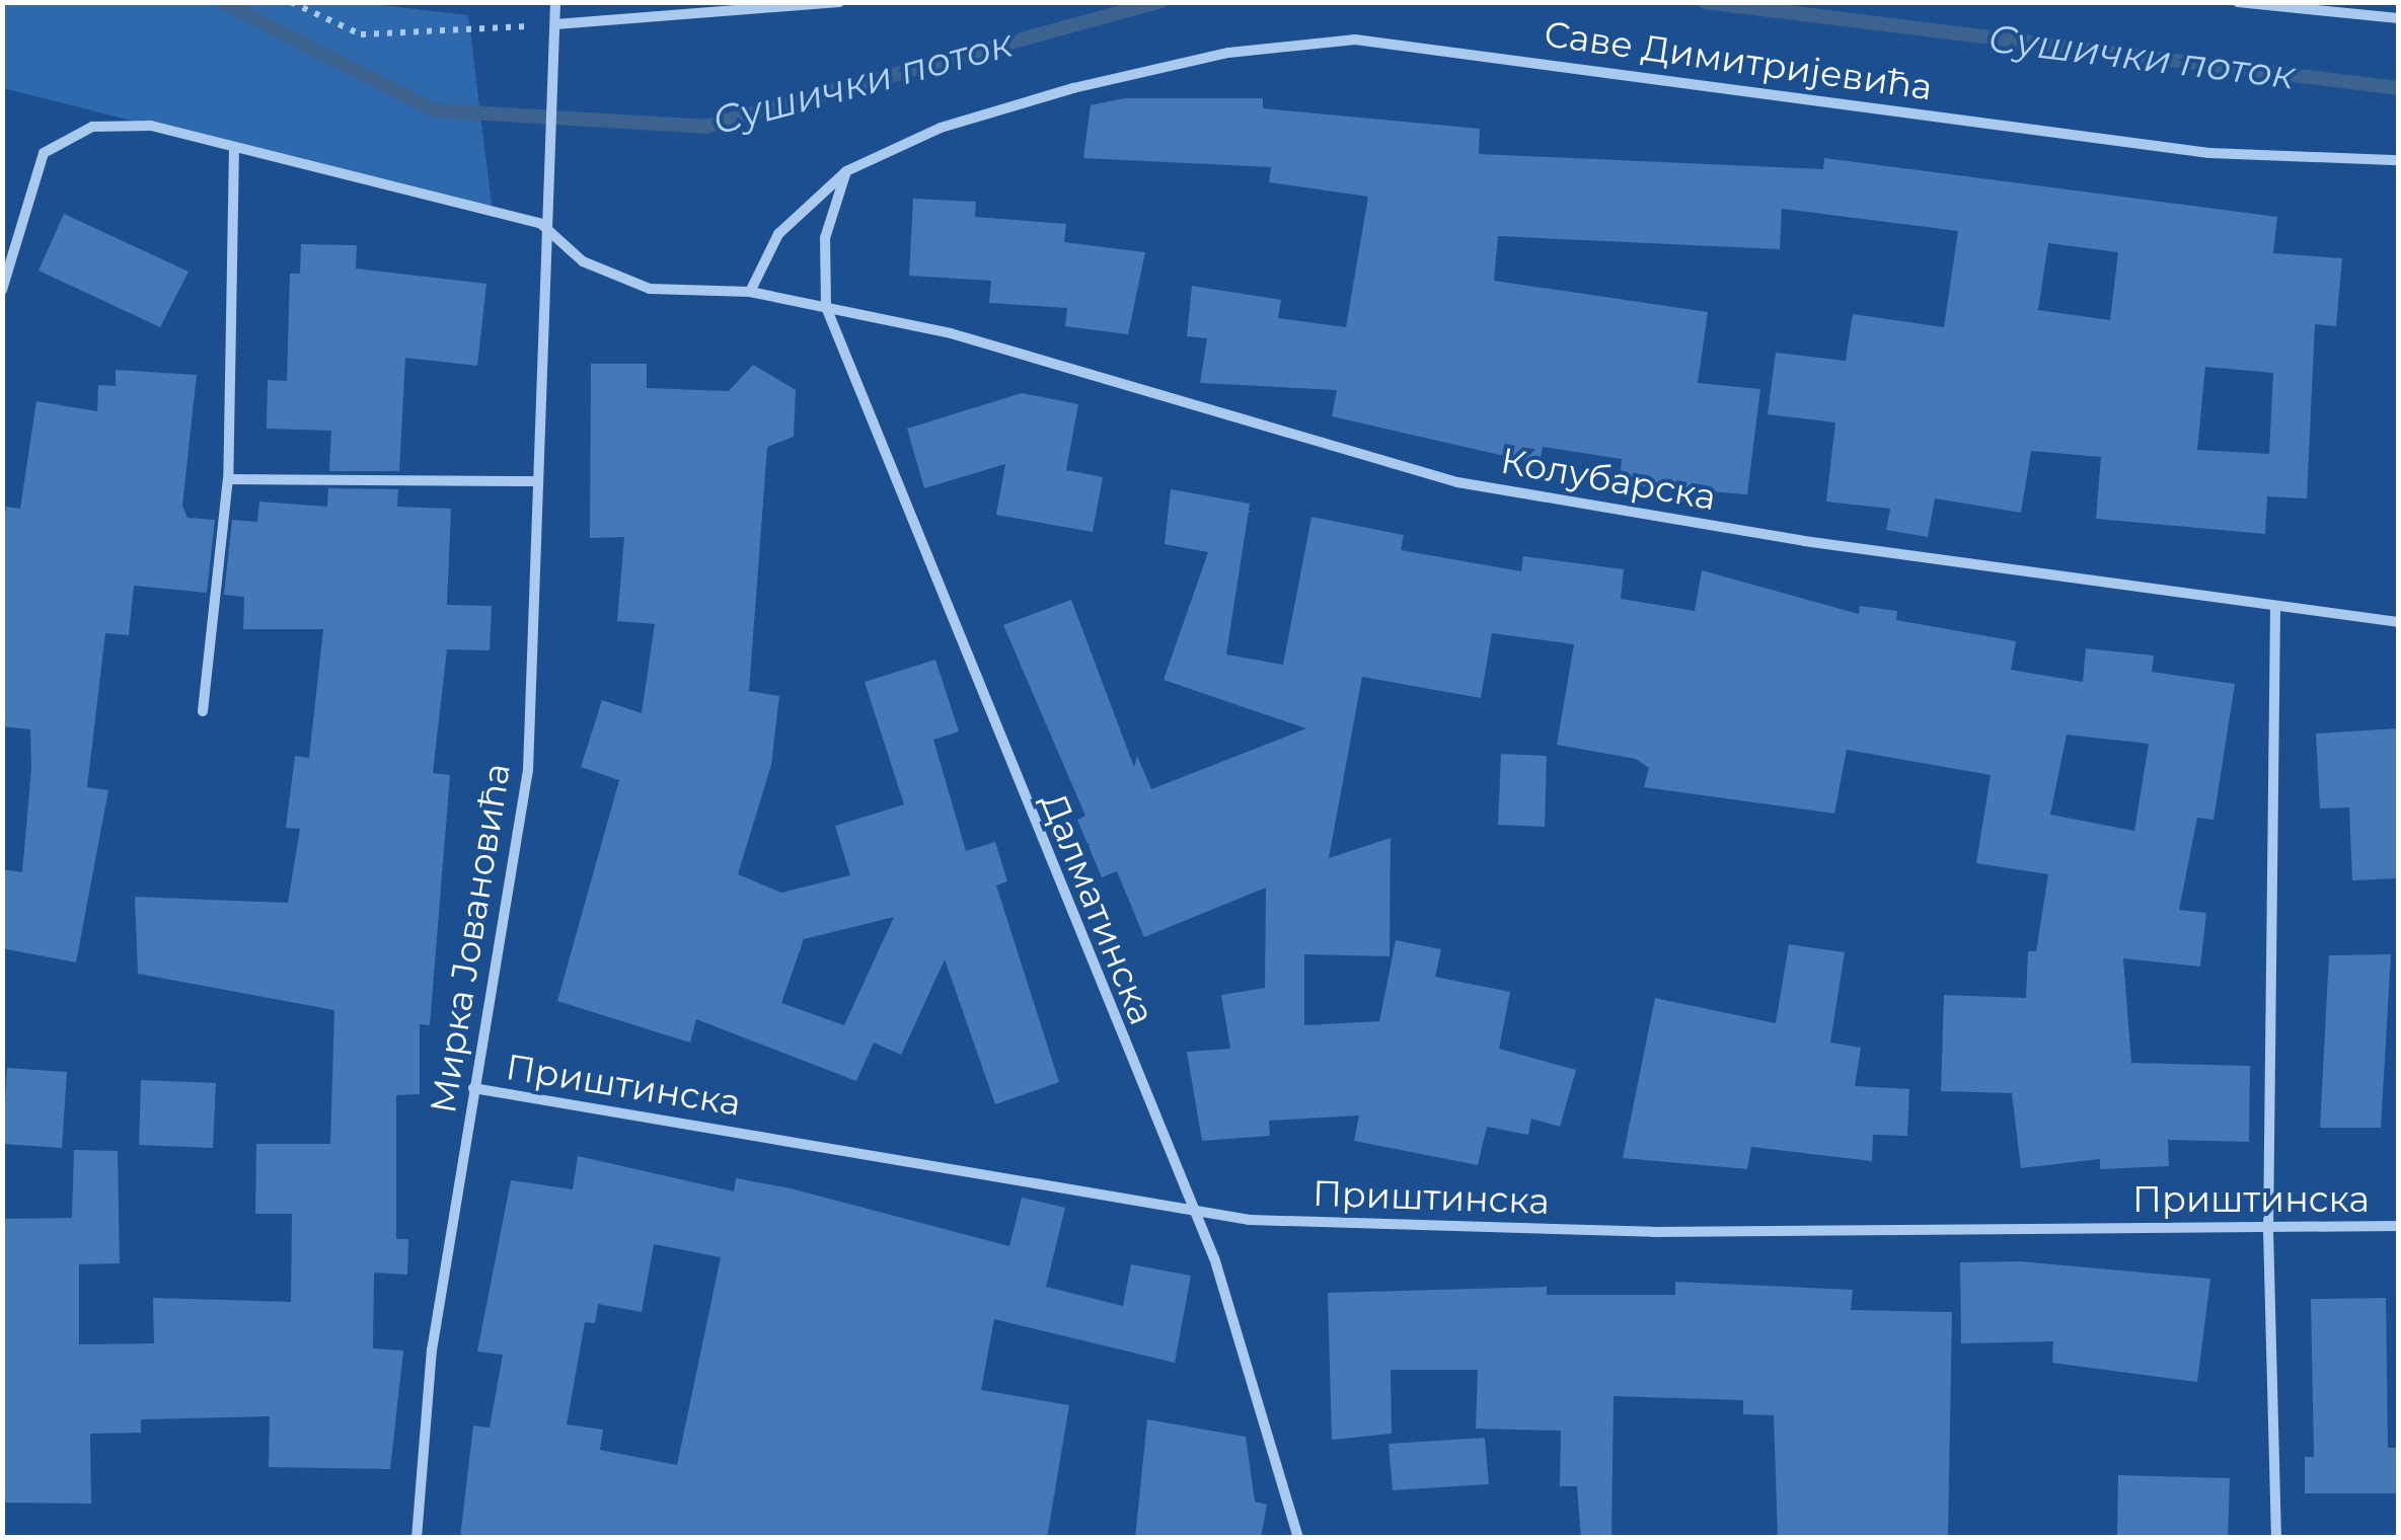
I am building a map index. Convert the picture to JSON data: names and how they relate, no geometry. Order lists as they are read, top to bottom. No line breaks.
{"streets":{"street":["Саве Димитријевића","Колубарска","Далматинска","Мирка Јовановића","Приштинска"]},"crossings":[["Колубарска","Далматинска"],["Далматинска","Приштинска"],["Мирка Јовановића","Приштинска"]],"water":["Сушички поток"]}
